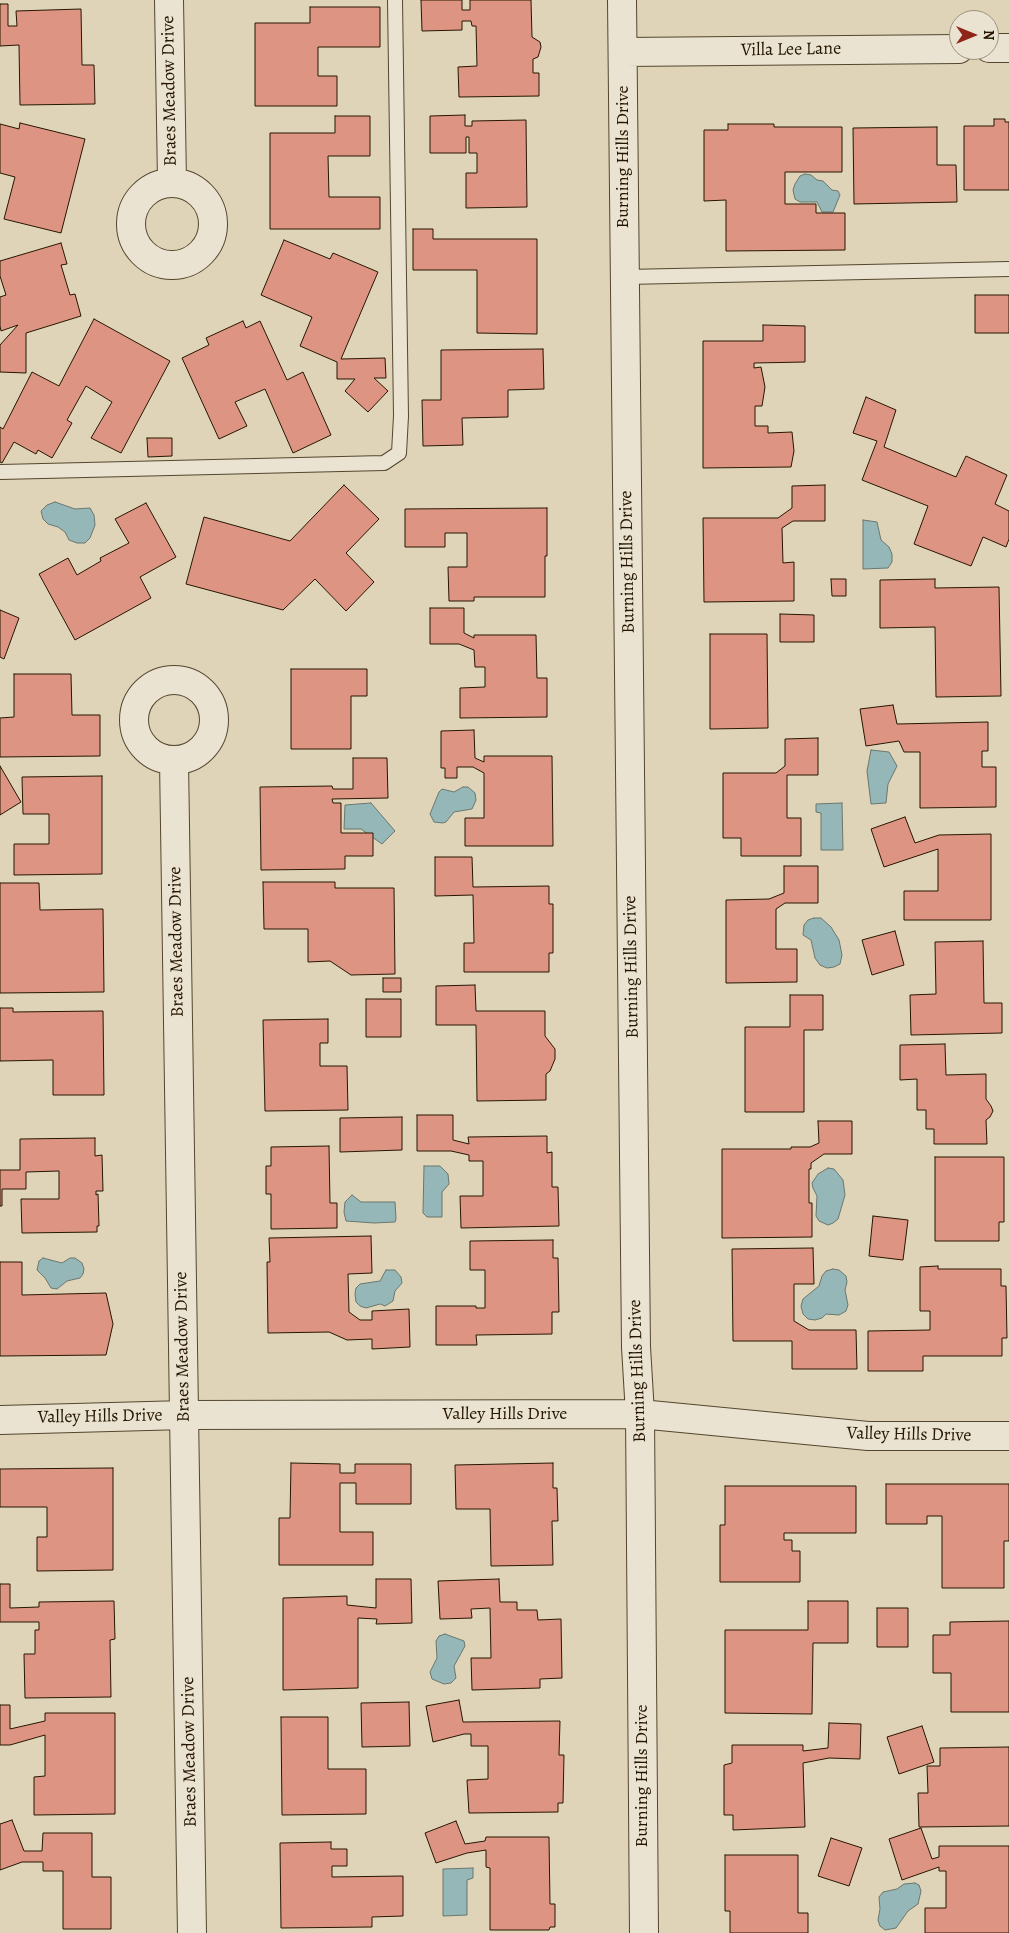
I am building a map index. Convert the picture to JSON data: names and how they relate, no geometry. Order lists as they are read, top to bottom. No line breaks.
{"streets":{"street":["Villa Lee Lane","Braes Meadow Drive","Burning Hills Drive","Valley Hills Drive"]},"crossings":[["Villa Lee Lane","Burning Hills Drive"],["Braes Meadow Drive","Valley Hills Drive"],["Burning Hills Drive","Valley Hills Drive"]],"north":"right"}
